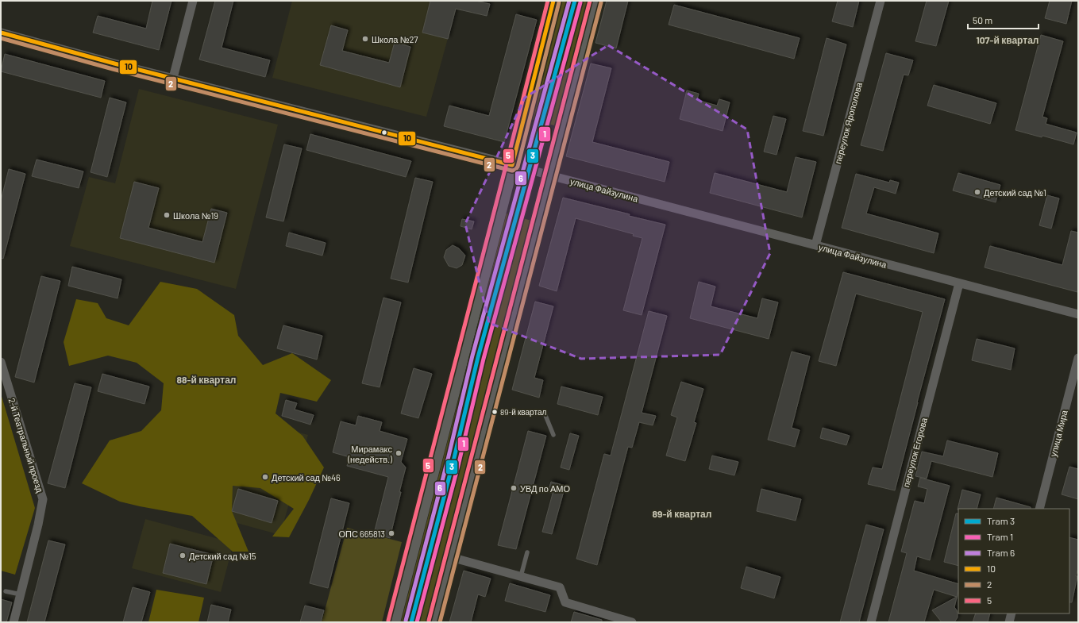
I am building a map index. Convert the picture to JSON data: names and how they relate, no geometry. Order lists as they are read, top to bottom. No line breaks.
{"streets":{"street":["переулок Ярополова","улица Файзулина","улица Мира","2-й Театральный проезд","переулок Егорова"]},"crossings":[["переулок Ярополова","улица Файзулина"],["улица Файзулина","переулок Егорова"]],"districts":["107-й квартал","88-й квартал","89-й квартал"],"places":["Школа №27","Детский сад №1","Школа №19","89-й квартал","Мирамакс (недейств.)","Детский сад №46","УВД по АМО","ОПС 665813","Детский сад №15"],"lines":["tram line 3","tram line 6","transit line 10","transit line 5","tram line 1","transit line 2"],"legend":["Tram 3","Tram 1","Tram 6","10","2","5"],"scale_bar":"50 m"}
